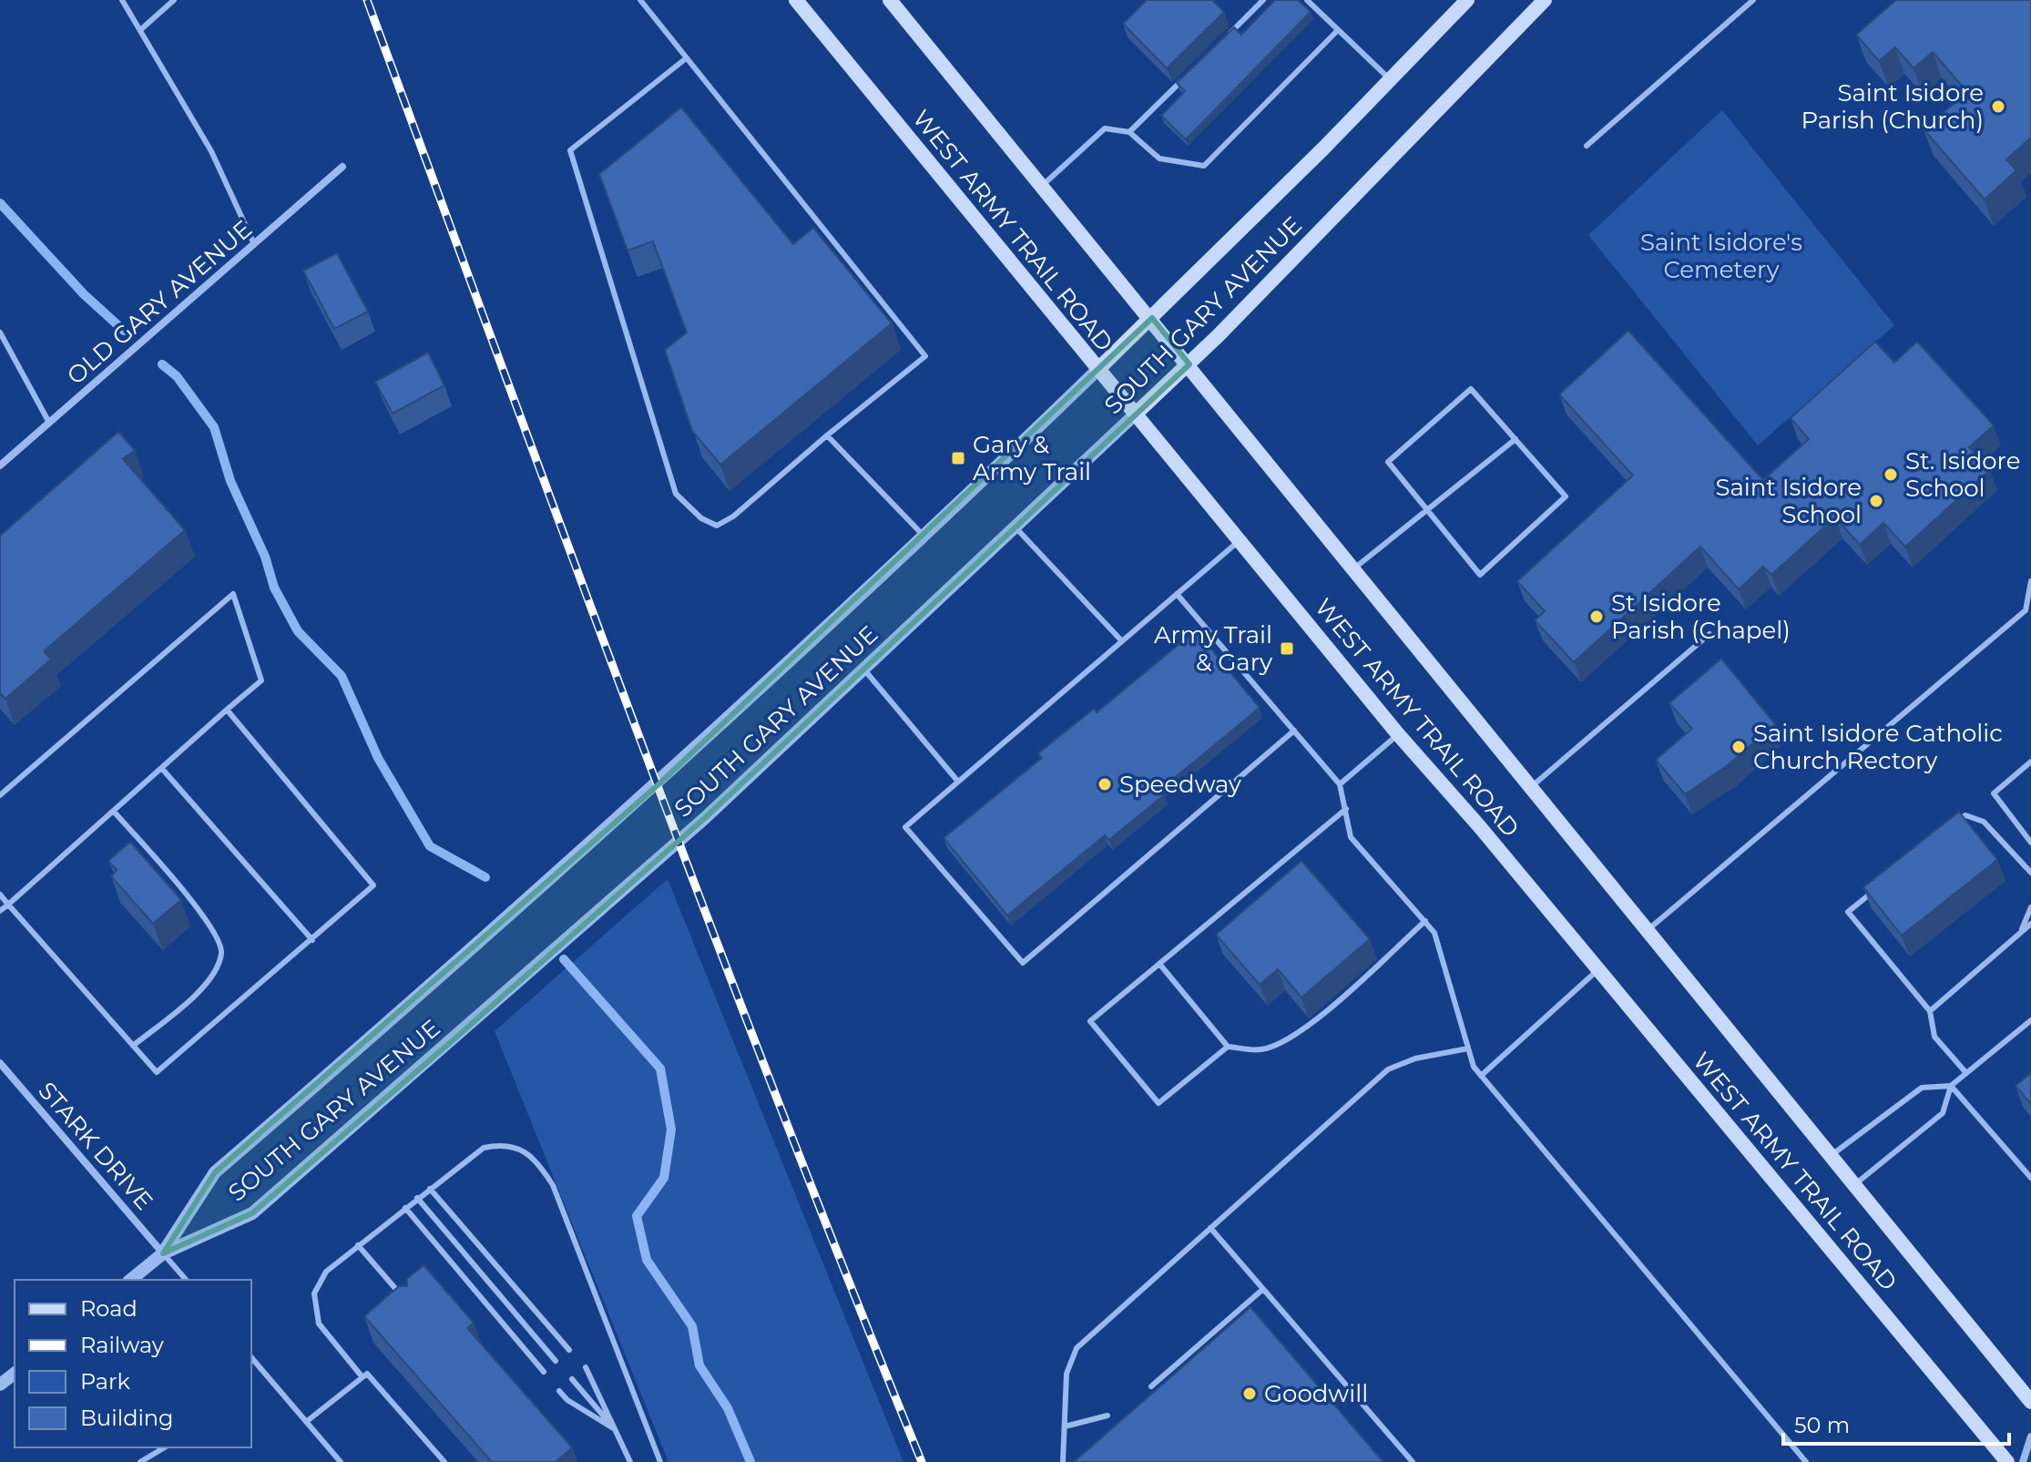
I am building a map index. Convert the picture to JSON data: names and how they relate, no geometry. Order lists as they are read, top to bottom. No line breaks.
{"streets":{"main road":["WEST ARMY TRAIL ROAD","SOUTH GARY AVENUE"],"street":["OLD GARY AVENUE","STARK DRIVE"]},"crossings":[["WEST ARMY TRAIL ROAD","SOUTH GARY AVENUE"],["SOUTH GARY AVENUE","STARK DRIVE"]],"parks":["Saint Isidore's Cemetery"],"places":{"other":["Saint Isidore Parish (Church)","St. Isidore School","Saint Isidore School","St Isidore Parish (Chapel)","Saint Isidore Catholic Church Rectory","Speedway","Goodwill"],"transit":["Gary & Army Trail","Army Trail & Gary"]},"legend":["Road","Railway","Park","Building"],"scale_bar":"50 m"}
